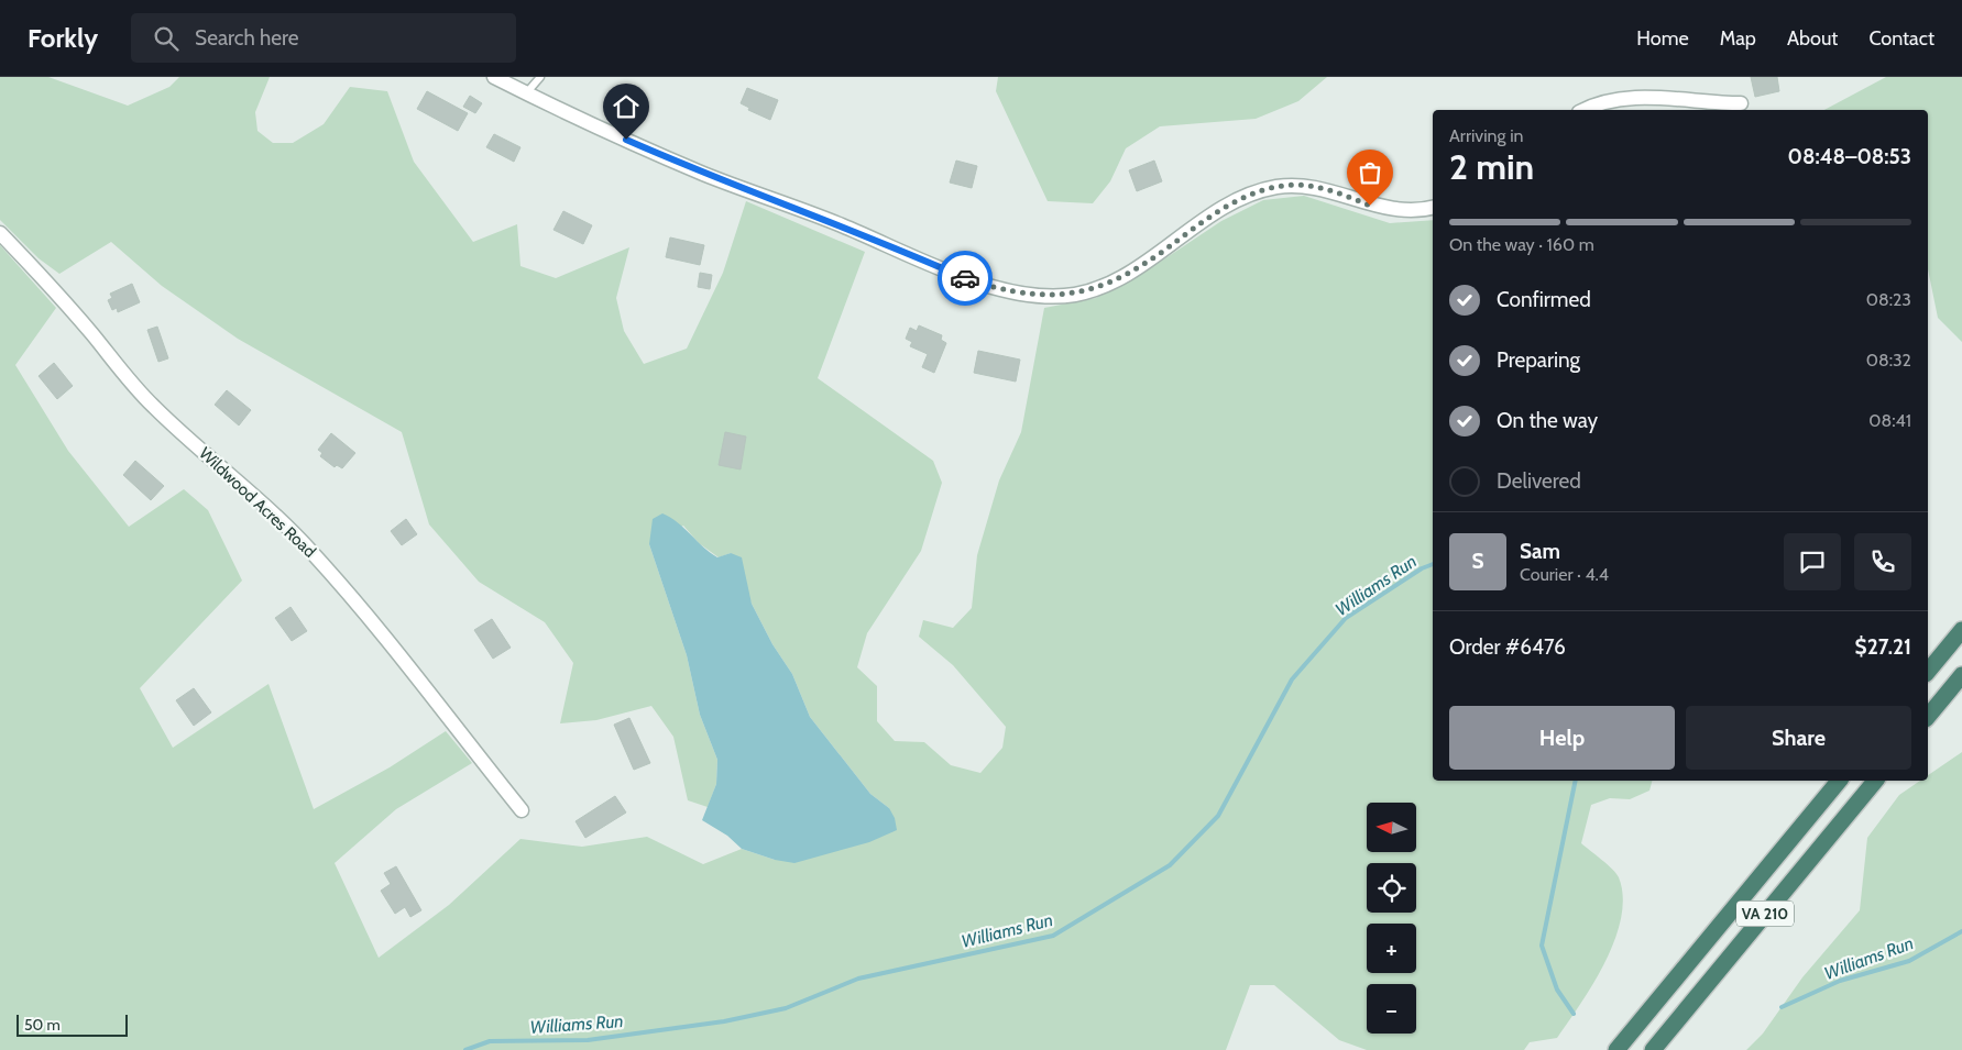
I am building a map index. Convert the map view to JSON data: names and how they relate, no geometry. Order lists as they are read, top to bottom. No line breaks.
{"streets":{"highway":["VA 210"],"street":["Wildwood Acres Road"]},"water":["Williams Run"],"scale_bar":"50 m","north":"left","page":{"header":"Forkly","search":"Search here","nav":["Home","Map","About","Contact"],"heading":["2 min","Arriving in","08:48–08:53"],"panel":["Sam","Courier · 4.4","Order #6476","$27.21"],"bar":"On the way · 160 m","list":[["Confirmed","08:23"],["Preparing","08:32"],["On the way","08:41"],"Delivered"],"round":"S","buttons":["Help","Share"],"map_buttons":["+","−"],"scale":"50 m"}}
